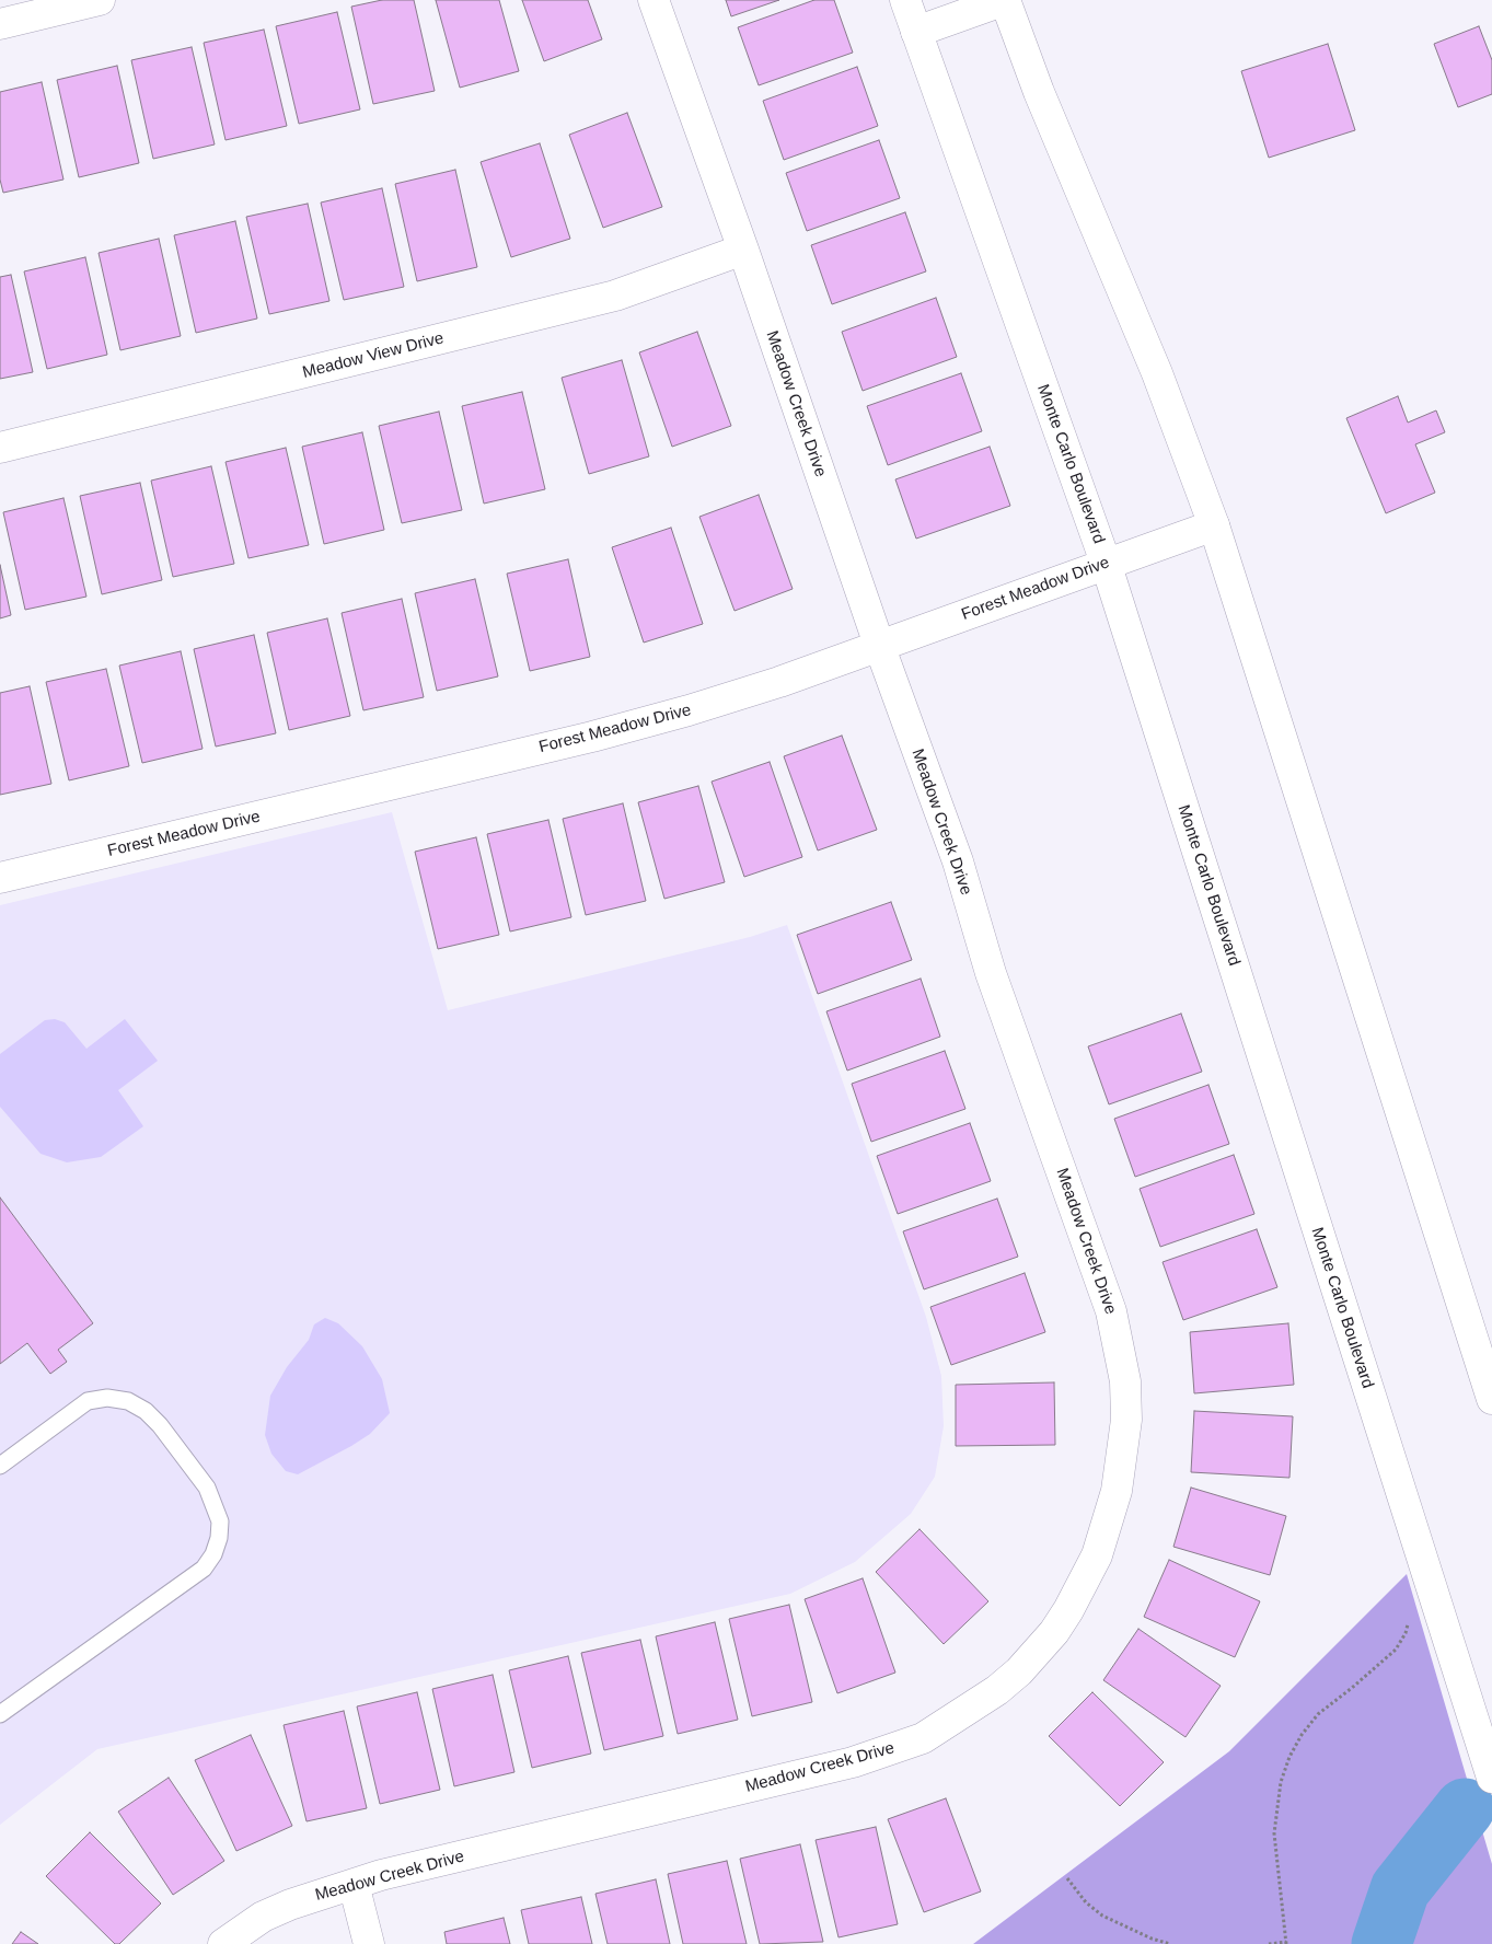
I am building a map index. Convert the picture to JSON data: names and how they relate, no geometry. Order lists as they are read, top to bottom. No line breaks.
{"streets":{"street":["Meadow View Drive","Meadow Creek Drive","Monte Carlo Boulevard","Forest Meadow Drive"]},"crossings":[["Meadow View Drive","Meadow Creek Drive"],["Meadow Creek Drive","Forest Meadow Drive"],["Monte Carlo Boulevard","Forest Meadow Drive"]]}
